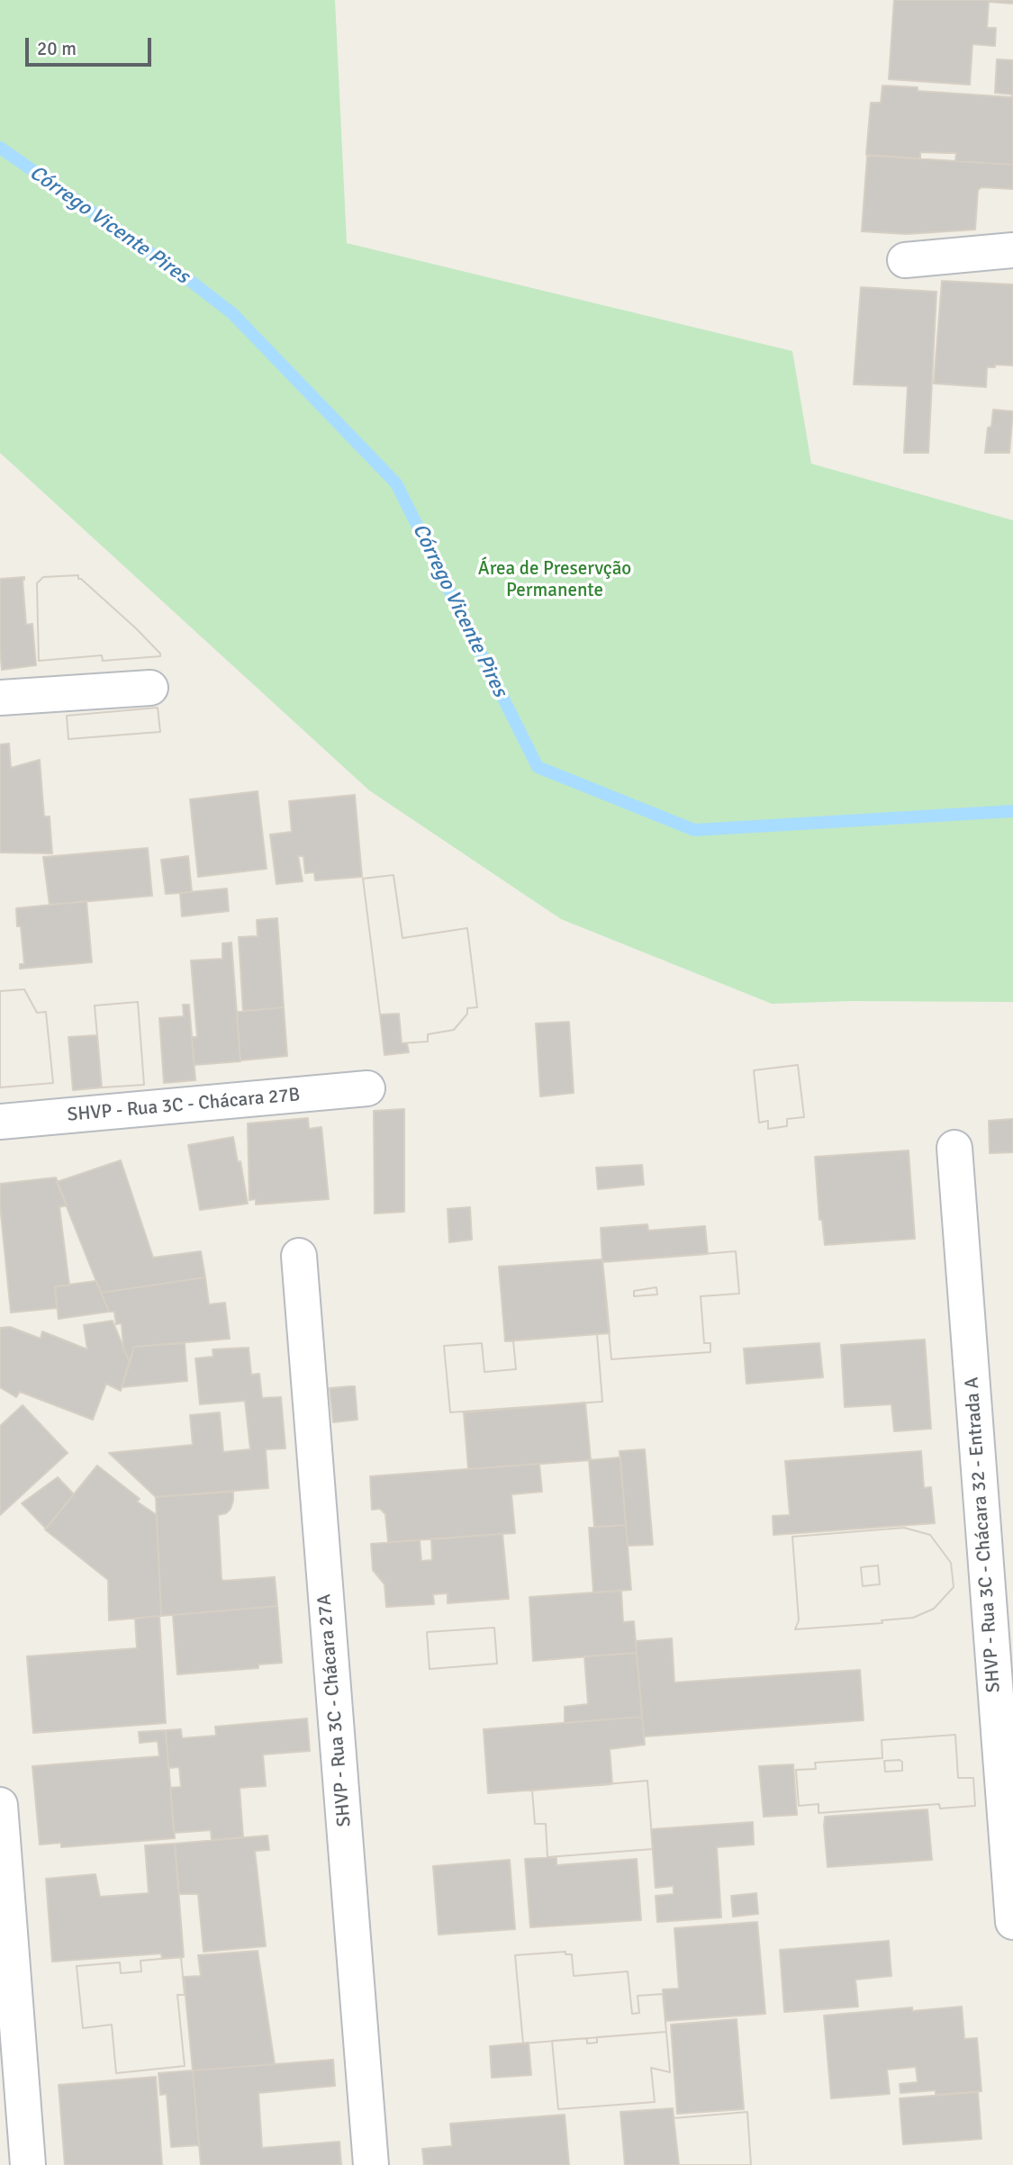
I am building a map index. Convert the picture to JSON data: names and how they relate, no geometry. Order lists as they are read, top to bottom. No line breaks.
{"streets":{"street":["SHVP - Rua 3C - Chácara 27B","SHVP - Rua 3C - Chácara 32 - Entrada A","SHVP - Rua 3C - Chácara 27A"]},"water":["Córrego Vicente Pires"],"parks":["Área de Preservção Permanente"],"scale_bar":"20 m"}
